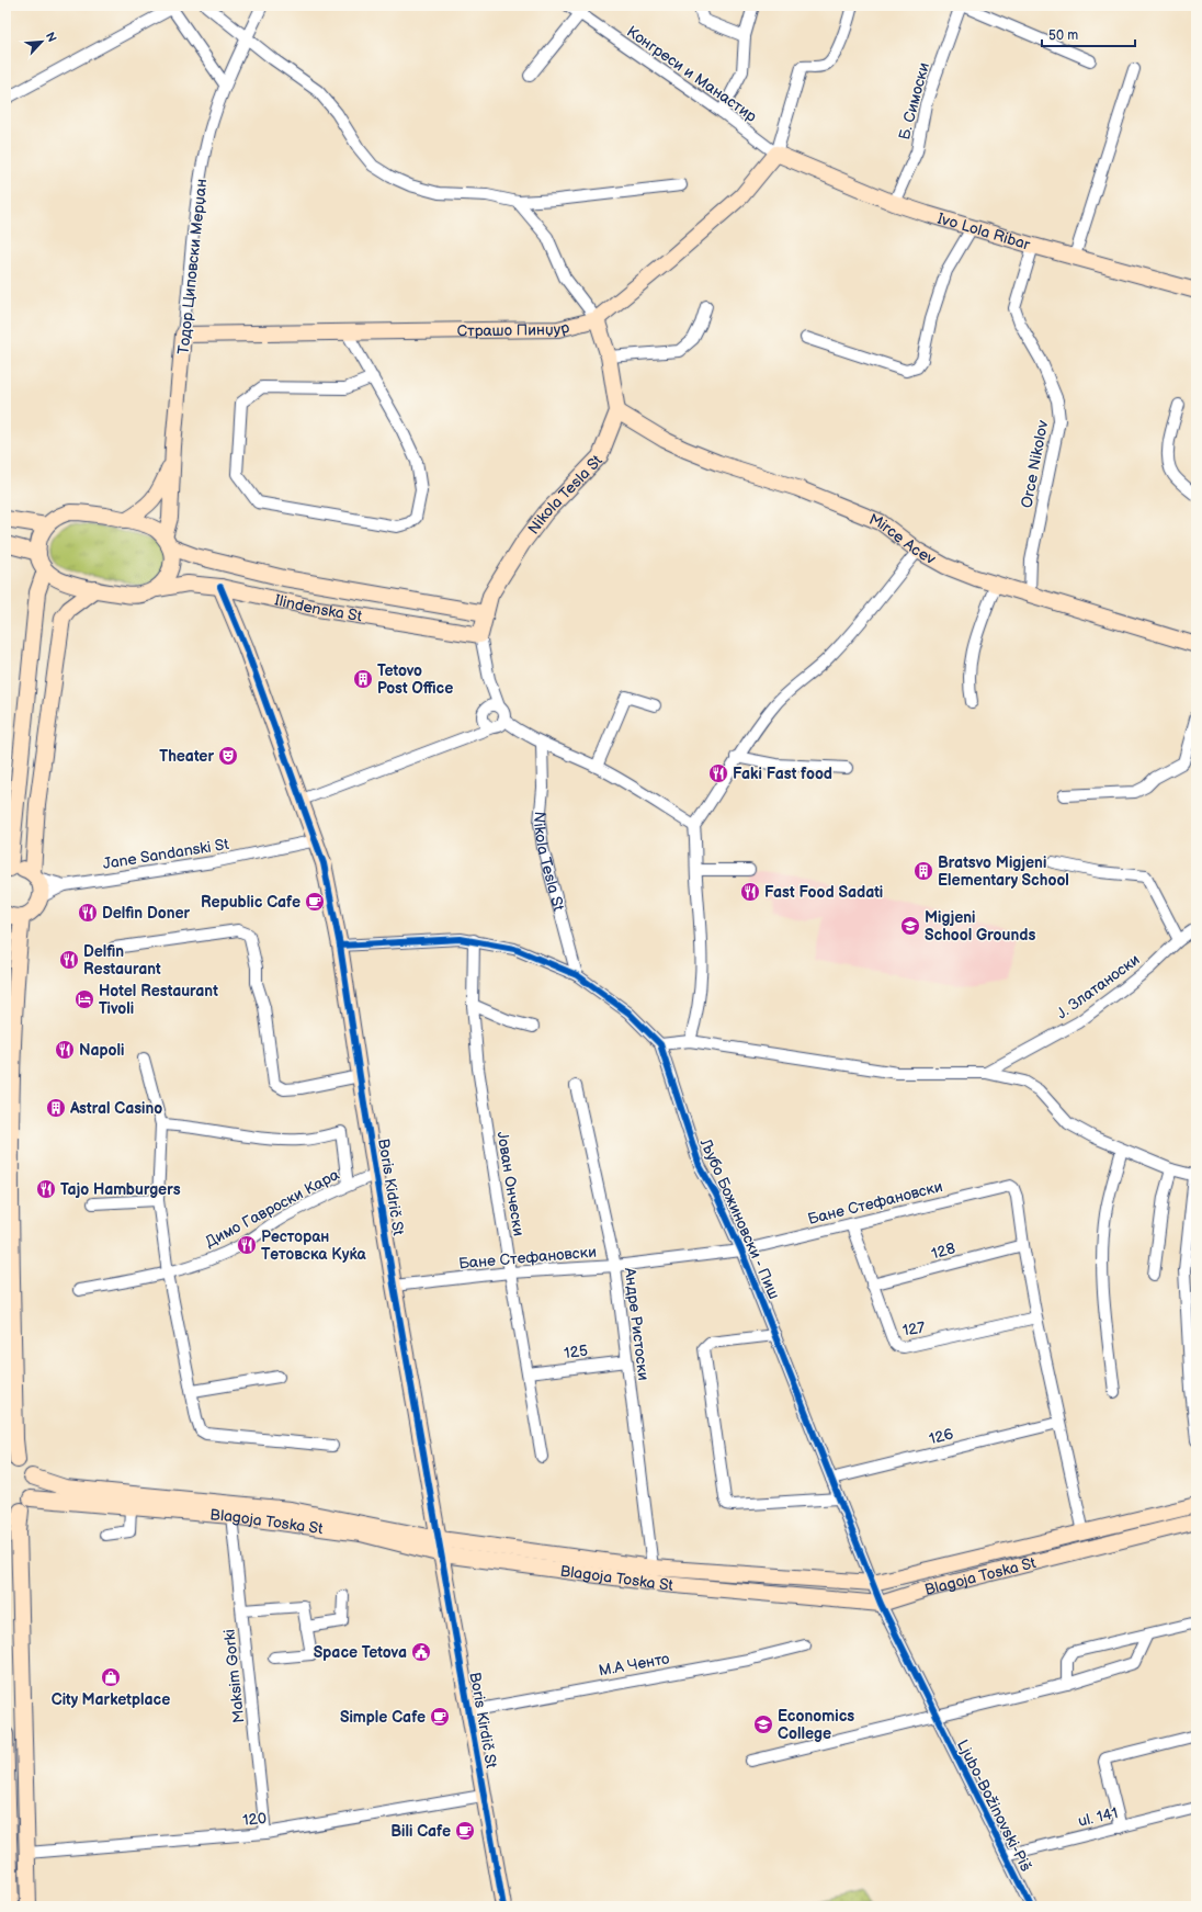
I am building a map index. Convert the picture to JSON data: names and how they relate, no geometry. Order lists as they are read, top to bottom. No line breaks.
{"streets":{"main road":["Ivo Lola Ribar","Тодор Циповски Мерџан","Страшо Пинџур","Nikola Tesla St","Mirce Acev","Ilindenska St","Boris Kidrič St","Blagoja Toska St","Boris Kirdič St"],"street":["Конгреси и Манастир","Б. Симоски","Orce Nikolov","Jane Sandanski St","Ј. Златаноски","Јован Ончески","Бане Стефановски","Димо Гавроски Кара","Љубо Божиновски - Пиш","128","Андре Ристоски","127","125","126","М.А Ченто","Maksim Gorki","Ljubo-Božinovski-Piš","ul. 141","120"]},"crossings":[["Конгреси и Манастир","Ivo Lola Ribar"],["Конгреси и Манастир","Страшо Пинџур"],["Б. Симоски","Ivo Lola Ribar"],["Ivo Lola Ribar","Страшо Пинџур"],["Ivo Lola Ribar","Orce Nikolov"],["Тодор Циповски Мерџан","Страшо Пинџур"],["Тодор Циповски Мерџан","Ilindenska St"],["Orce Nikolov","Mirce Acev"],["Nikola Tesla St","Mirce Acev"],["Nikola Tesla St","Ilindenska St"],["Nikola Tesla St","Љубо Божиновски - Пиш"],["Ilindenska St","Boris Kidrič St"],["Jane Sandanski St","Boris Kidrič St"],["Јован Ончески","Бане Стефановски"],["Јован Ончески","Љубо Божиновски - Пиш"],["Јован Ончески","125"],["Boris Kidrič St","Бане Стефановски"],["Boris Kidrič St","Димо Гавроски Кара"],["Boris Kidrič St","Љубо Божиновски - Пиш"],["Boris Kidrič St","Blagoja Toska St"],["Boris Kidrič St","Boris Kirdič St"],["Бане Стефановски","Љубо Божиновски - Пиш"],["Бане Стефановски","128"],["Бане Стефановски","Андре Ристоски"],["Бане Стефановски","127"],["Бане Стефановски","126"],["Бане Стефановски","Blagoja Toska St"],["Љубо Божиновски - Пиш","126"],["Љубо Божиновски - Пиш","Blagoja Toska St"],["Љубо Божиновски - Пиш","Ljubo-Božinovski-Piš"],["128","127"],["Андре Ристоски","125"],["Андре Ристоски","Blagoja Toska St"],["Blagoja Toska St","Maksim Gorki"],["Blagoja Toska St","Boris Kirdič St"],["Blagoja Toska St","Ljubo-Božinovski-Piš"],["М.А Ченто","Boris Kirdič St"],["Maksim Gorki","120"],["Boris Kirdič St","120"],["Ljubo-Božinovski-Piš","ul. 141"]],"places":{"building":["Tetovo Post Office","Bratsvo Migjeni Elementary School","Astral Casino"],"theatre":["Theater"],"restaurant":["Faki Fast food","Fast Food Sadati","Delfin Doner","Delfin Restaurant","Napoli","Tajo Hamburgers","Ресторан Тетовска Куќа"],"cafe":["Republic Cafe","Simple Cafe","Bili Cafe"],"school or university":["Migjeni School Grounds","Economics College"],"hotel":["Hotel Restaurant Tivoli"],"public building":["Space Tetova"],"shop":["City Marketplace"]},"scale_bar":"50 m","north":"top right"}
